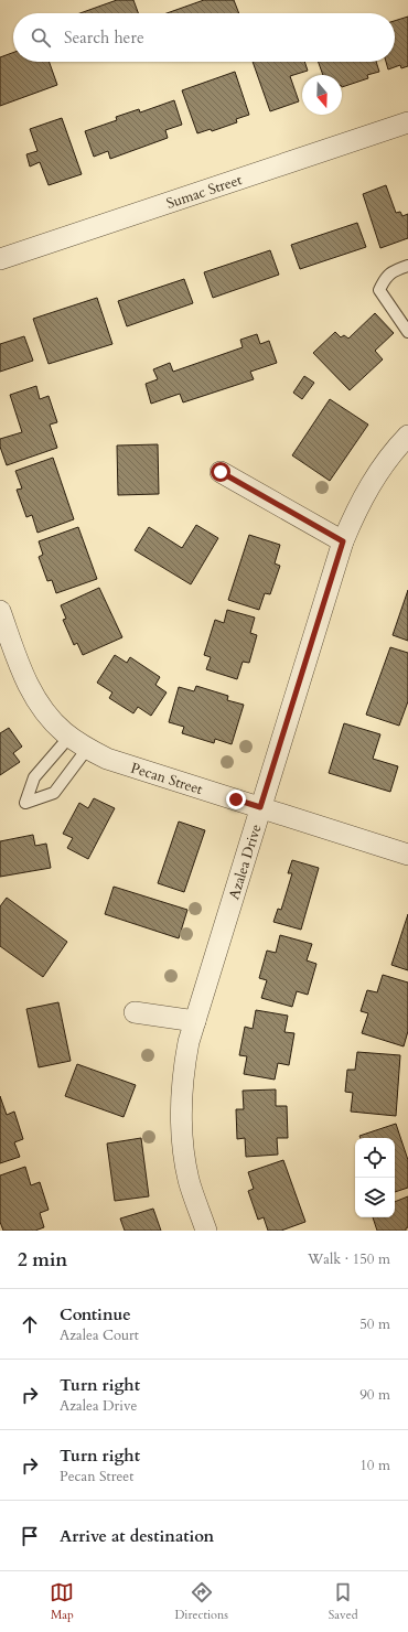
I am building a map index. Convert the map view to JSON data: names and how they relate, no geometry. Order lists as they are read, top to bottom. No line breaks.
{"streets":{"street":["Sumac Street","Pecan Street","Azalea Drive"]},"crossings":[["Pecan Street","Azalea Drive"]],"north":"bottom","page":{"search":"Search here","heading":["2 min","Walk · 150 m"],"list":[["Continue","Azalea Court","50 m"],["Turn right","Azalea Drive","90 m"],["Turn right","Pecan Street","10 m"],"Arrive at destination"],"nav":["Map","Directions","Saved"]}}
